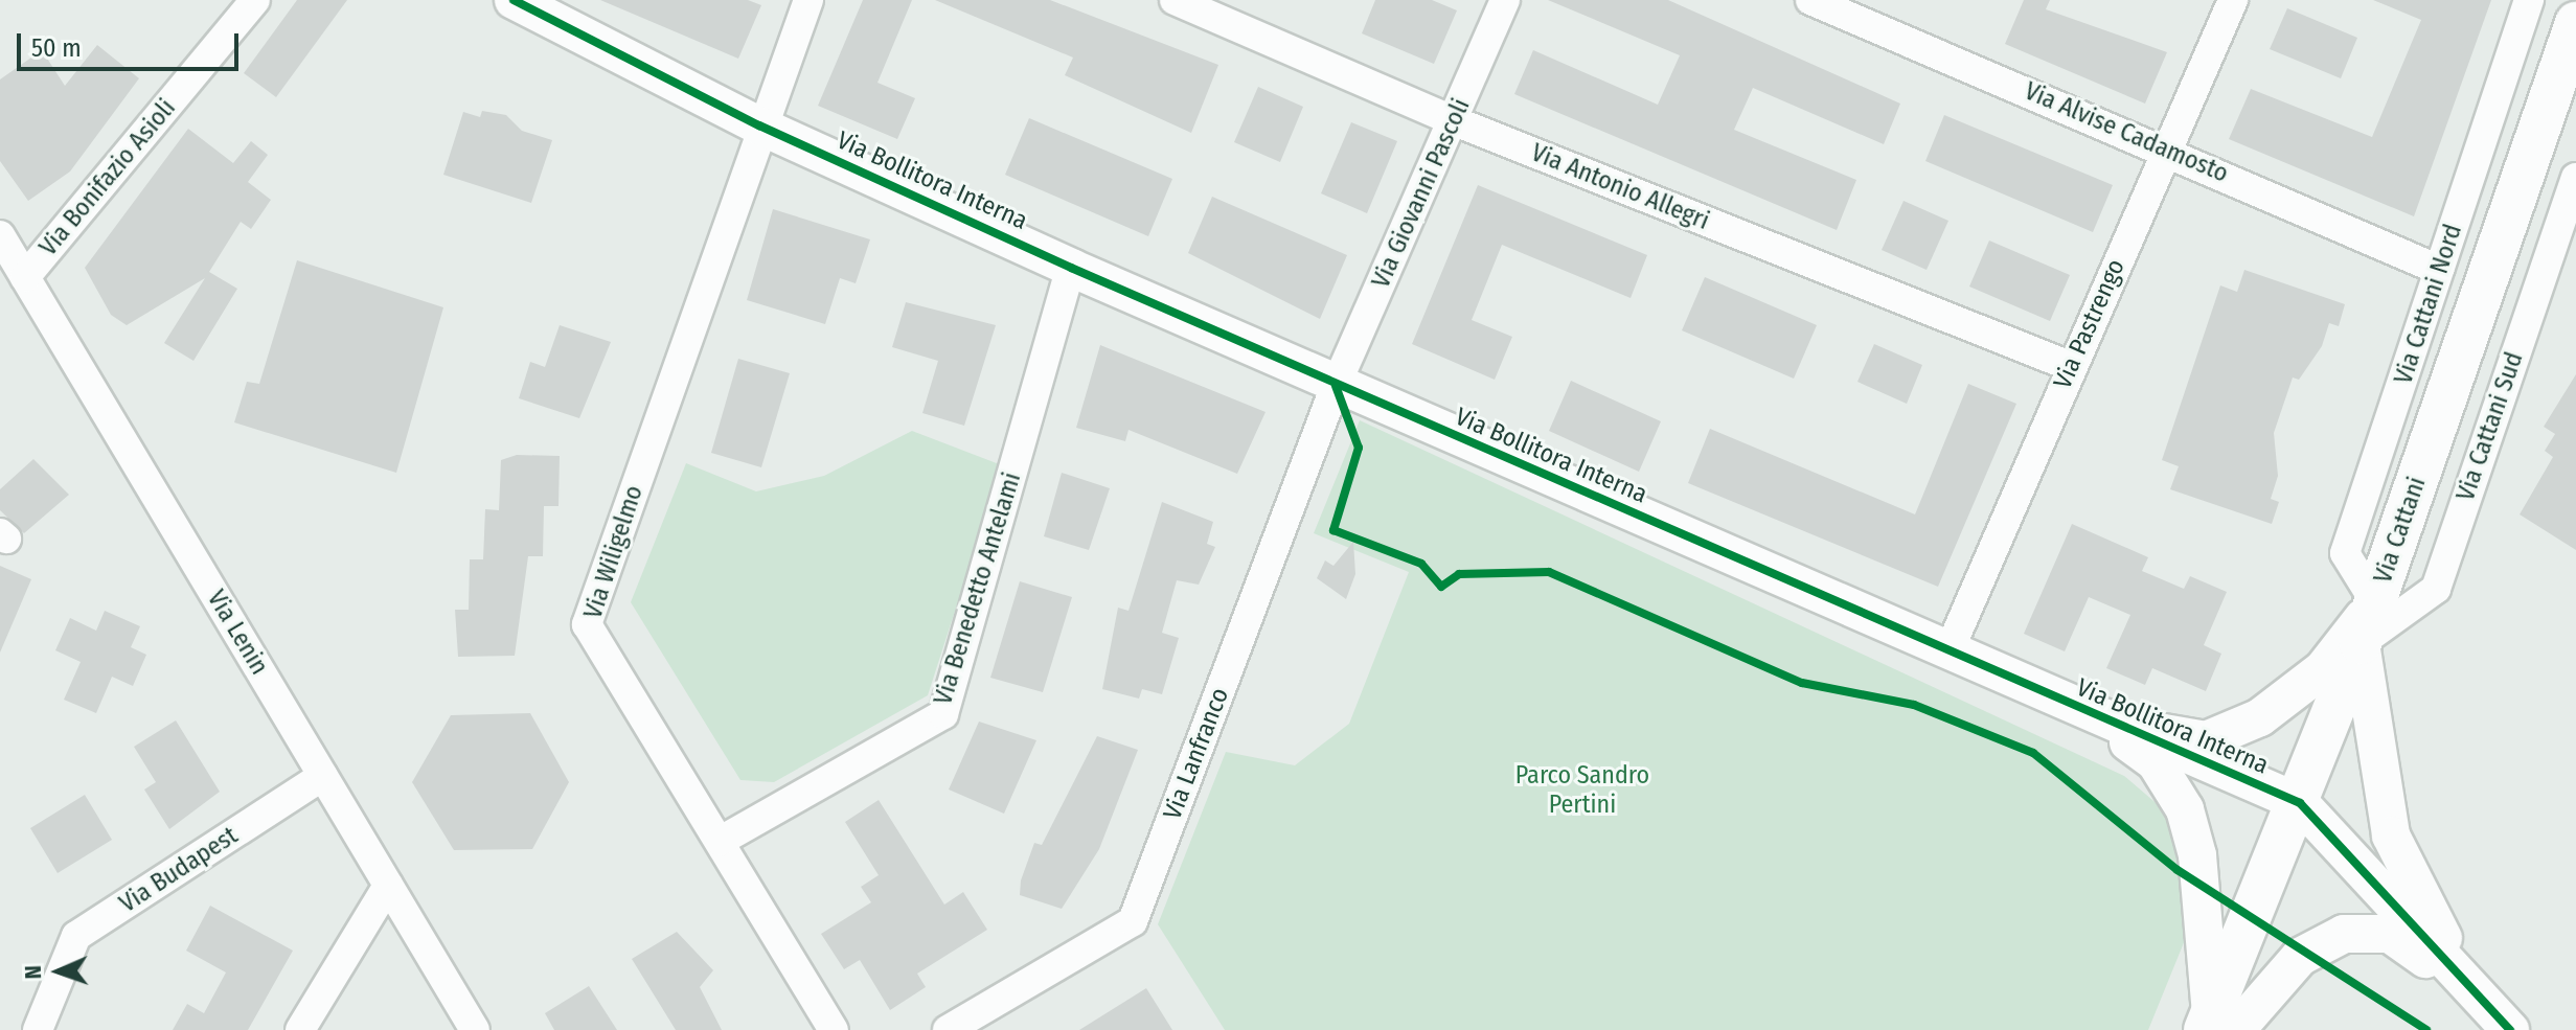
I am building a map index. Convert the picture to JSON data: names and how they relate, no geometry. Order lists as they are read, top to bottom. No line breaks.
{"streets":{"main road":["Via Cattani"],"street":["Via Alvise Cadamosto","Via Bonifazio Asioli","Via Bollitora Interna","Via Antonio Allegri","Via Giovanni Pascoli","Via Cattani Nord","Via Pastrengo","Via Cattani Sud","Via Wiligelmo","Via Benedetto Antelami","Via Lenin","Via Lanfranco","Via Budapest"]},"crossings":[["Via Alvise Cadamosto","Via Cattani Nord"],["Via Alvise Cadamosto","Via Pastrengo"],["Via Bonifazio Asioli","Via Lenin"],["Via Bollitora Interna","Via Giovanni Pascoli"],["Via Bollitora Interna","Via Pastrengo"],["Via Bollitora Interna","Via Cattani"],["Via Bollitora Interna","Via Wiligelmo"],["Via Bollitora Interna","Via Benedetto Antelami"],["Via Bollitora Interna","Via Lanfranco"],["Via Antonio Allegri","Via Giovanni Pascoli"],["Via Antonio Allegri","Via Pastrengo"],["Via Giovanni Pascoli","Via Lanfranco"],["Via Cattani Nord","Via Cattani"],["Via Cattani Sud","Via Cattani"],["Via Wiligelmo","Via Benedetto Antelami"],["Via Lenin","Via Budapest"]],"parks":["Parco Sandro Pertini"],"scale_bar":"50 m","north":"left"}
